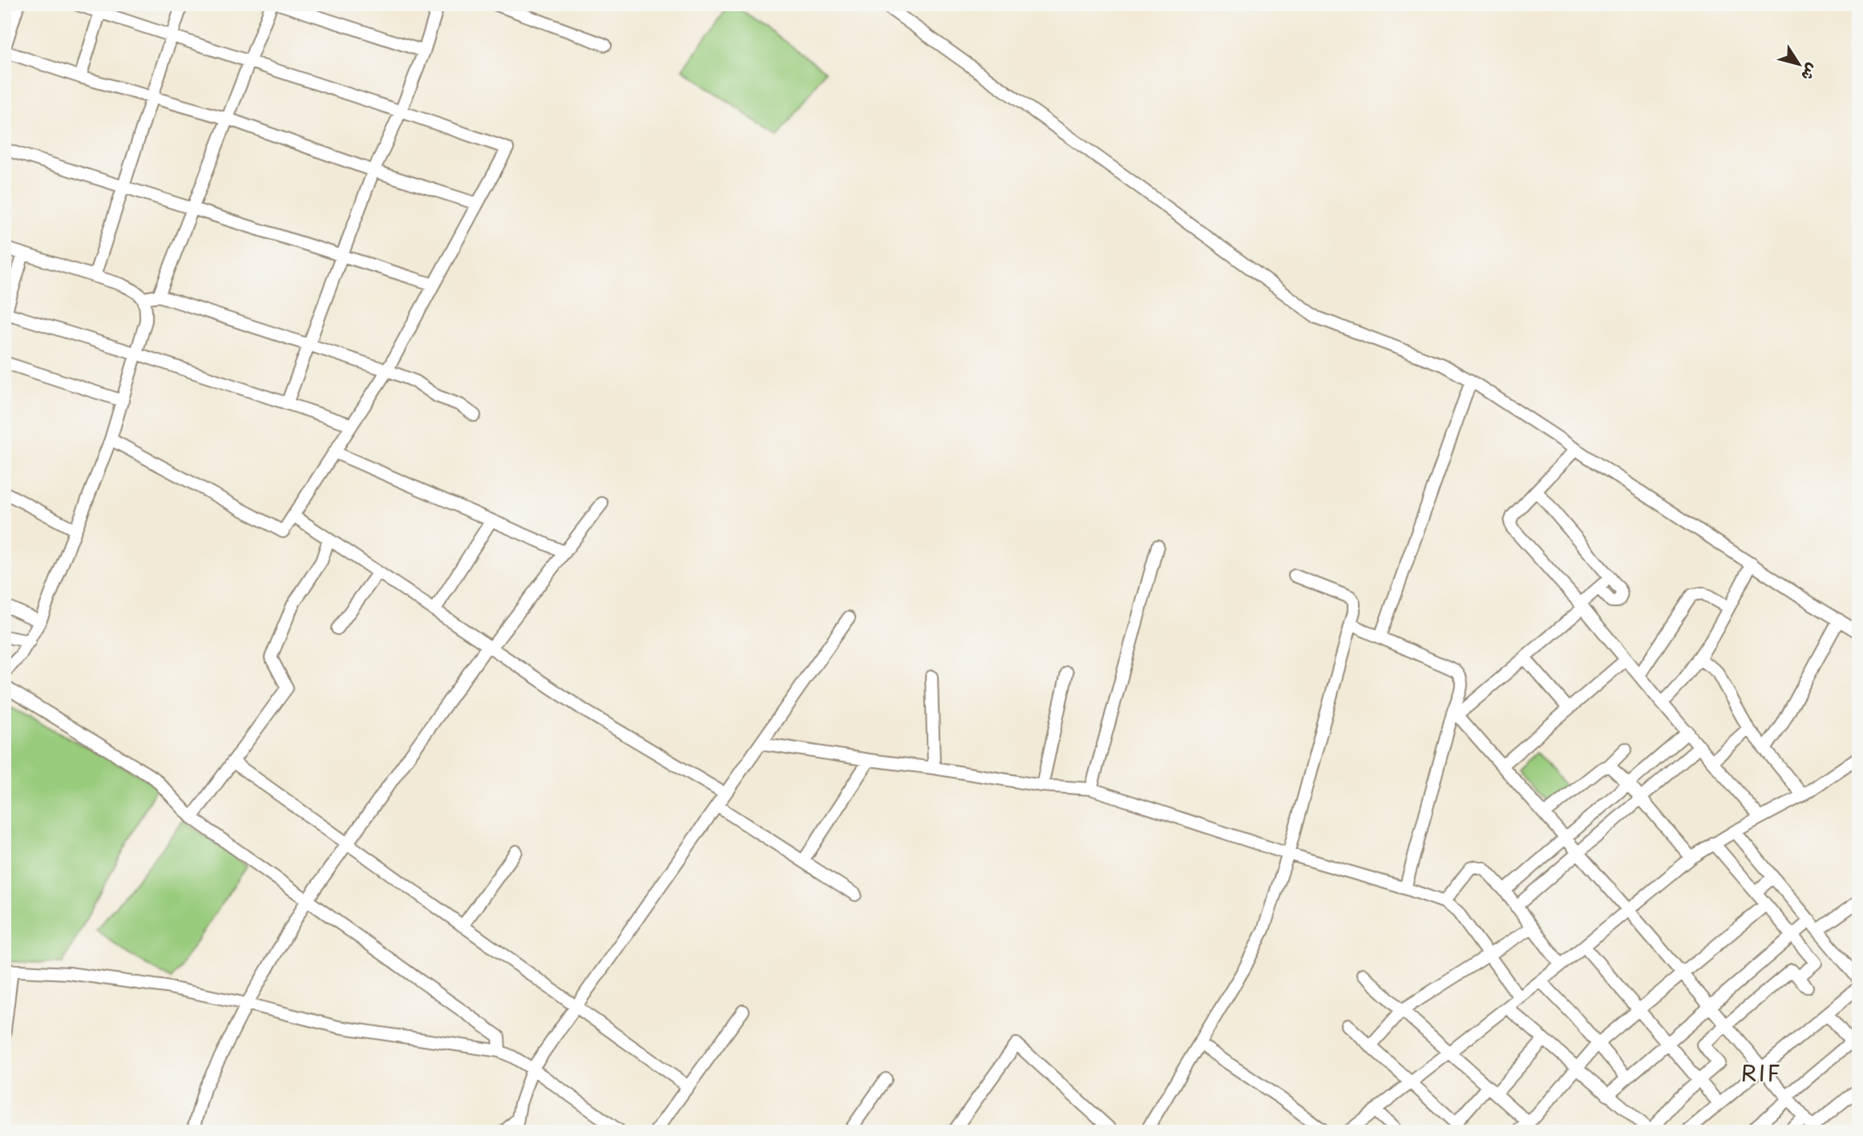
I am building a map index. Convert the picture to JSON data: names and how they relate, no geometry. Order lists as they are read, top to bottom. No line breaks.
{"districts":["RIF"],"north":"bottom right"}
